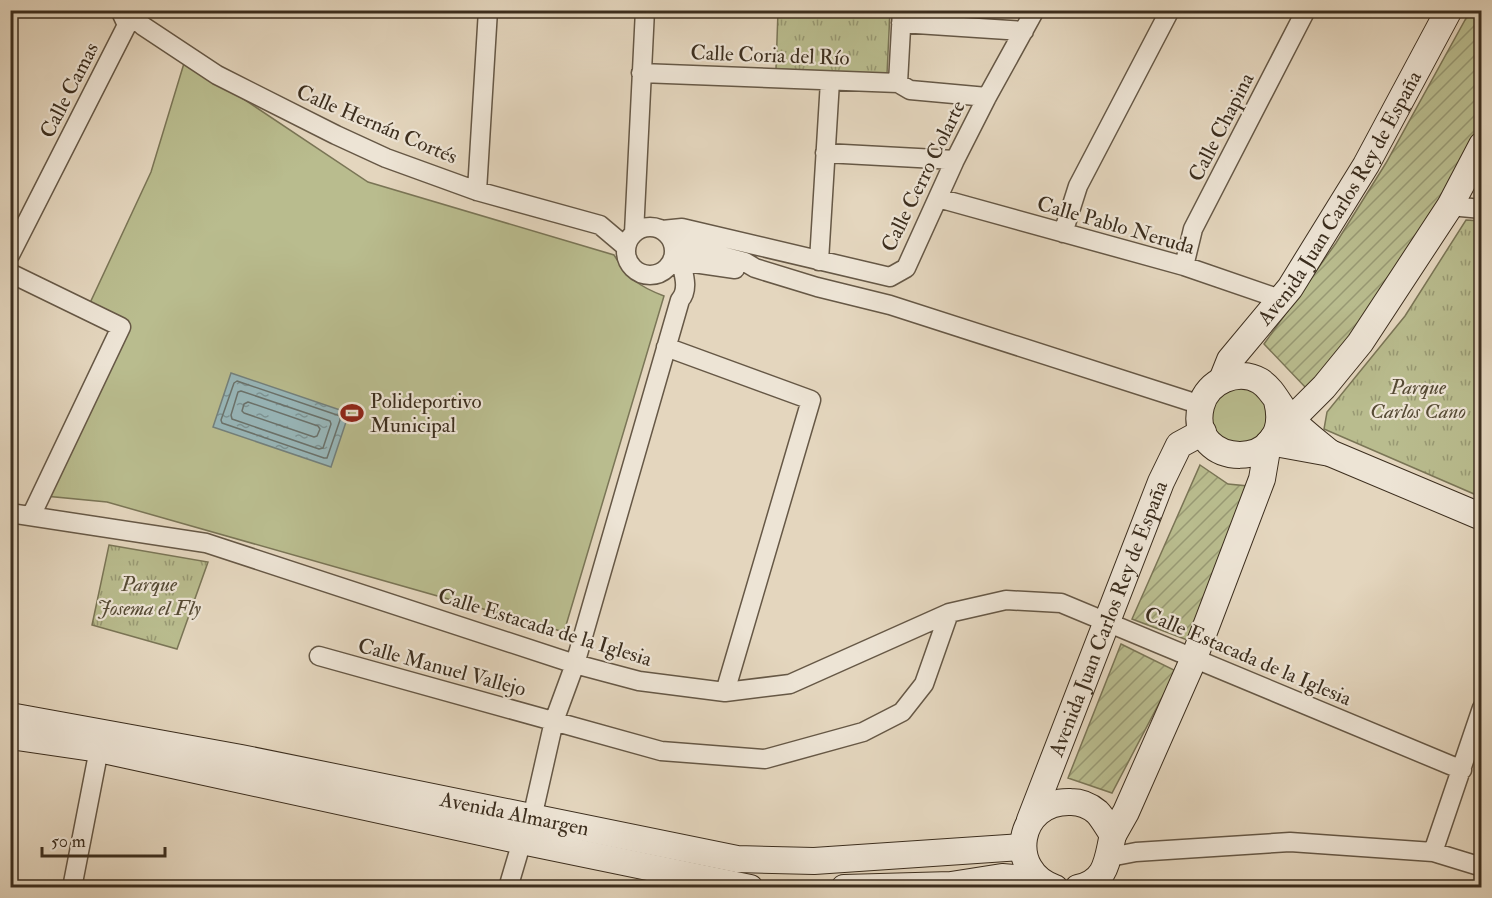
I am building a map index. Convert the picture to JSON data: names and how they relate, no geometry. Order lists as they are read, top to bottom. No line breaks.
{"streets":{"street":["Calle Coria del Río","Calle Camas","Calle Hernán Cortés","Calle Chapina","Calle Cerro Colarte","Avenida Juan Carlos Rey de España","Calle Pablo Neruda","Calle Estacada de la Iglesia","Calle Manuel Vallejo","Avenida Almargen"]},"crossings":[["Calle Coria del Río","Calle Cerro Colarte"],["Calle Hernán Cortés","Calle Cerro Colarte"],["Calle Chapina","Calle Pablo Neruda"],["Calle Cerro Colarte","Calle Pablo Neruda"],["Avenida Juan Carlos Rey de España","Calle Pablo Neruda"],["Avenida Juan Carlos Rey de España","Calle Estacada de la Iglesia"],["Avenida Juan Carlos Rey de España","Avenida Almargen"],["Calle Estacada de la Iglesia","Calle Manuel Vallejo"]],"parks":["Parque Carlos Cano","Parque Josema el Fly"],"places":{"sports":["Polideportivo Municipal"]},"scale_bar":"50 m"}
